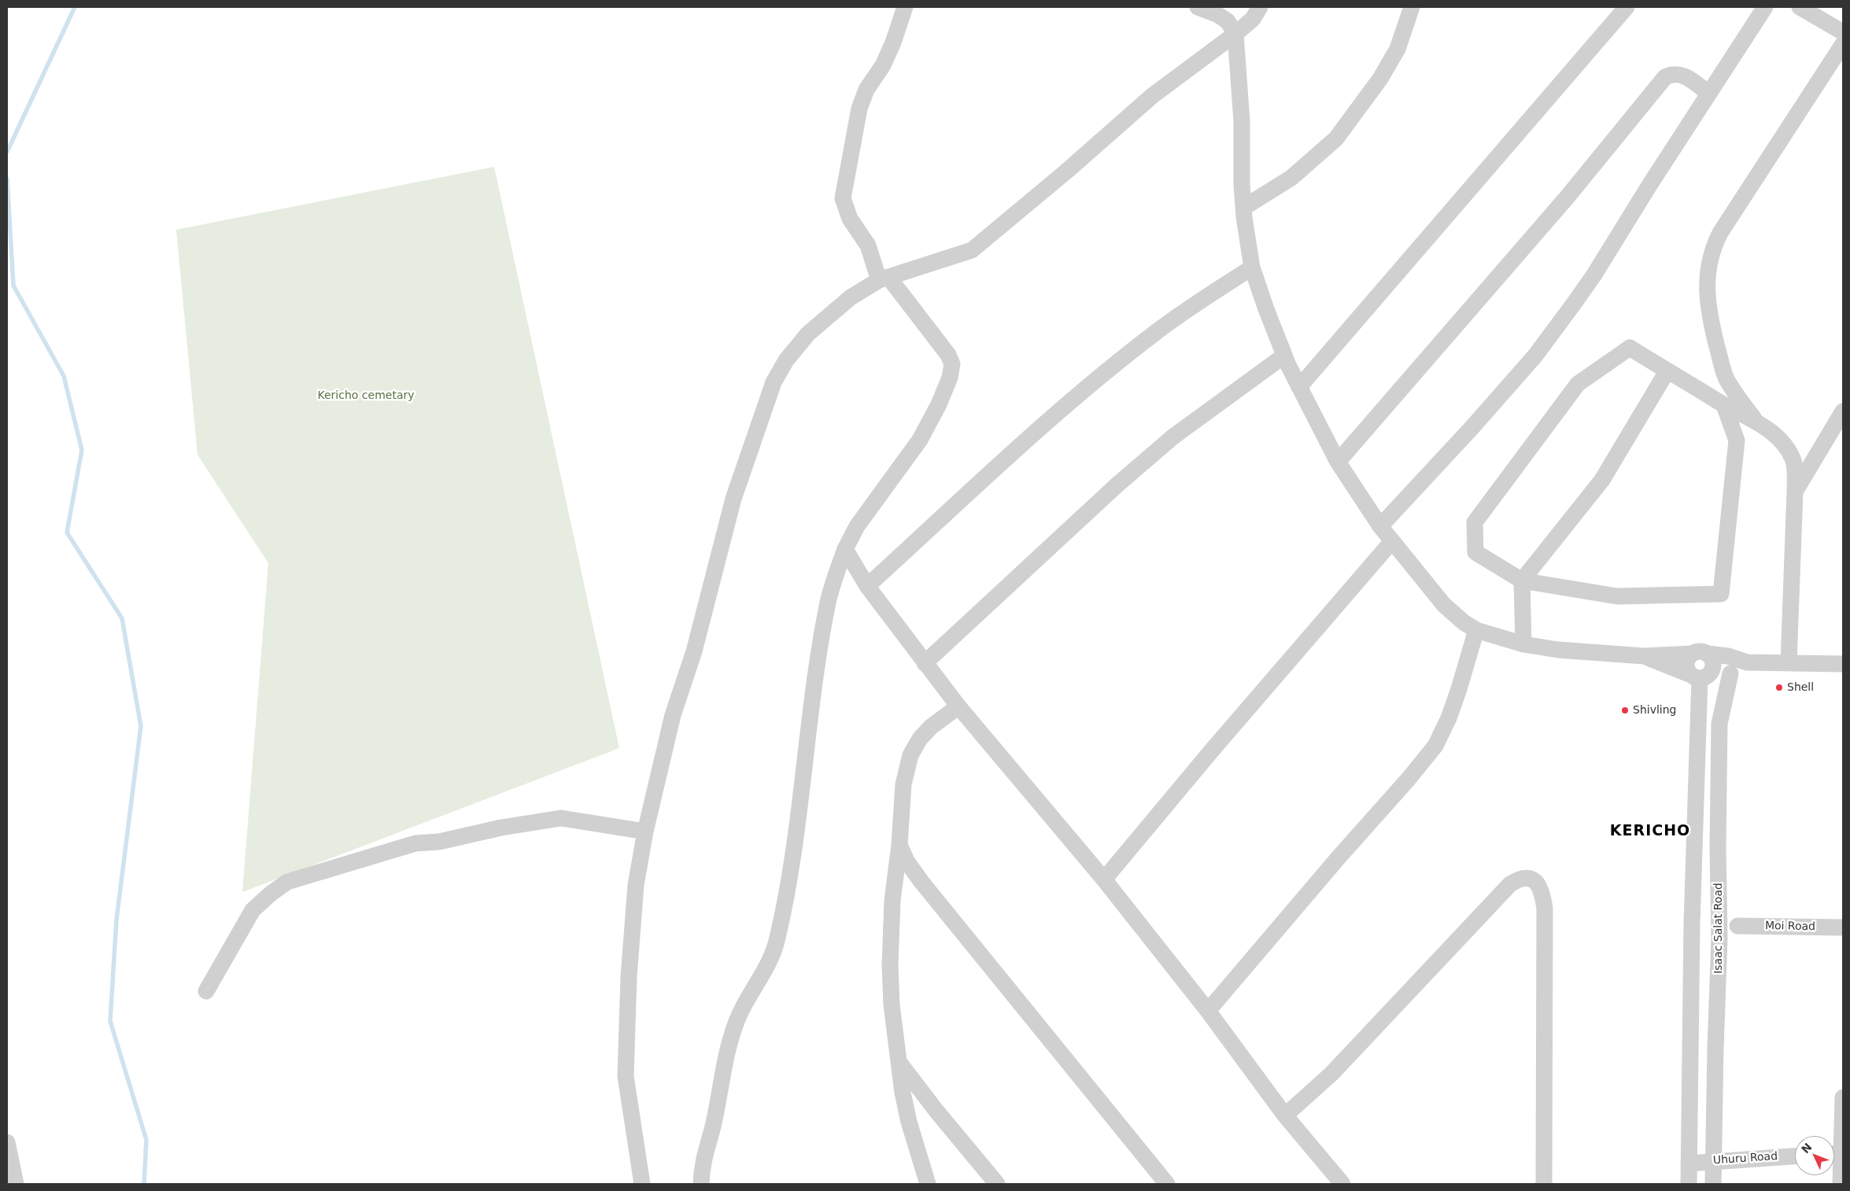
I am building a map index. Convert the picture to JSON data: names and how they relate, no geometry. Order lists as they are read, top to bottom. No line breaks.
{"streets":{"street":["Moi Road","Isaac Salat Road","Uhuru Road"]},"crossings":[["Isaac Salat Road","Uhuru Road"]],"districts":["KERICHO"],"parks":["Kericho cemetary"],"places":["Shell","Shivling"],"north":"top left"}
